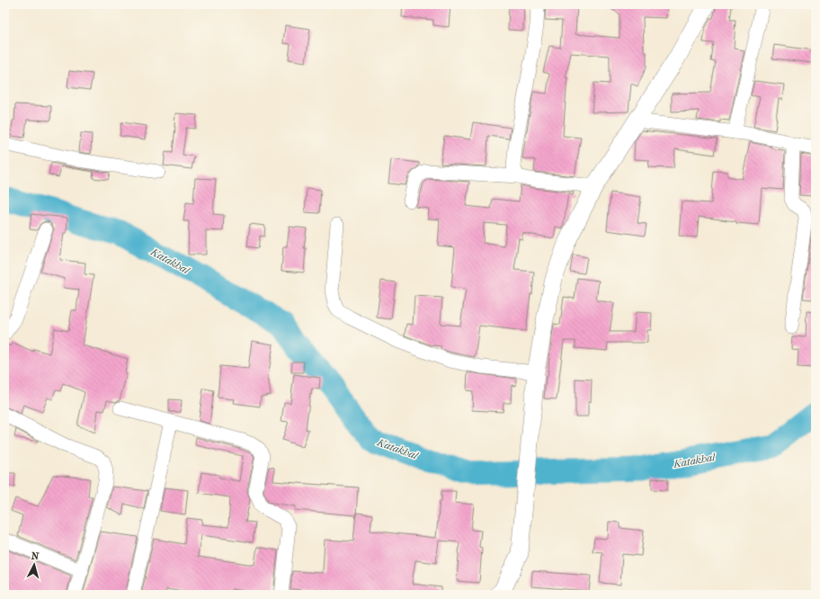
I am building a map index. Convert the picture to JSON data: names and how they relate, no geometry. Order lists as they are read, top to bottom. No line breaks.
{"water":["Katakhal"],"north":"top"}
